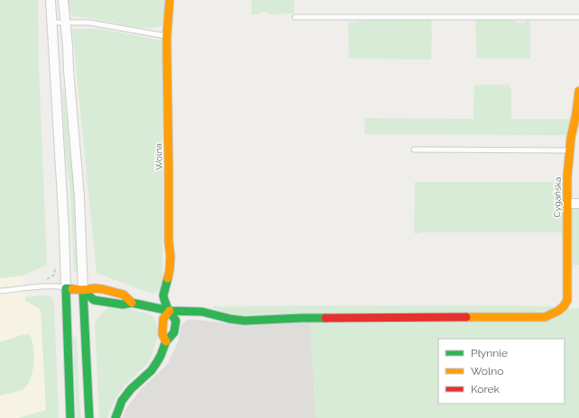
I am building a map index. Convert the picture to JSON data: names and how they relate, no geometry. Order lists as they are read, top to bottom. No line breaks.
{"streets":{"street":["Wolna","Cygańska"]},"crossings":[["Wolna","Cygańska"]],"legend":["Płynnie","Wolno","Korek"]}
